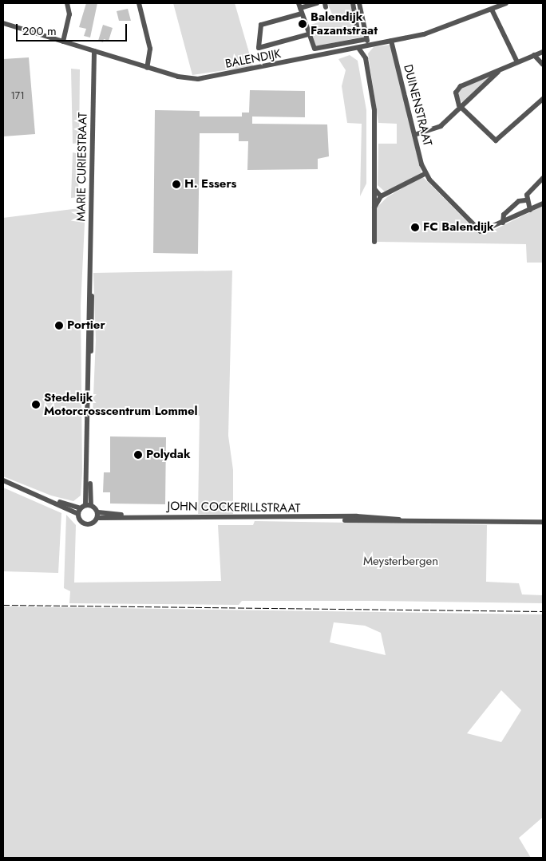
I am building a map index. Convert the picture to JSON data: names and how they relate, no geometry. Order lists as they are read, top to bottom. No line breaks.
{"streets":{"street":["BALENDIJK","DUINENSTRAAT","MARIE CURIESTRAAT","JOHN COCKERILLSTRAAT"]},"crossings":[["BALENDIJK","DUINENSTRAAT"],["BALENDIJK","MARIE CURIESTRAAT"]],"parks":["Meysterbergen"],"places":["Balendijk Fazantstraat","H. Essers","FC Balendijk","Portier","Stedelijk Motorcrosscentrum Lommel","Polydak"],"house_numbers":["171"],"scale_bar":"200 m"}
